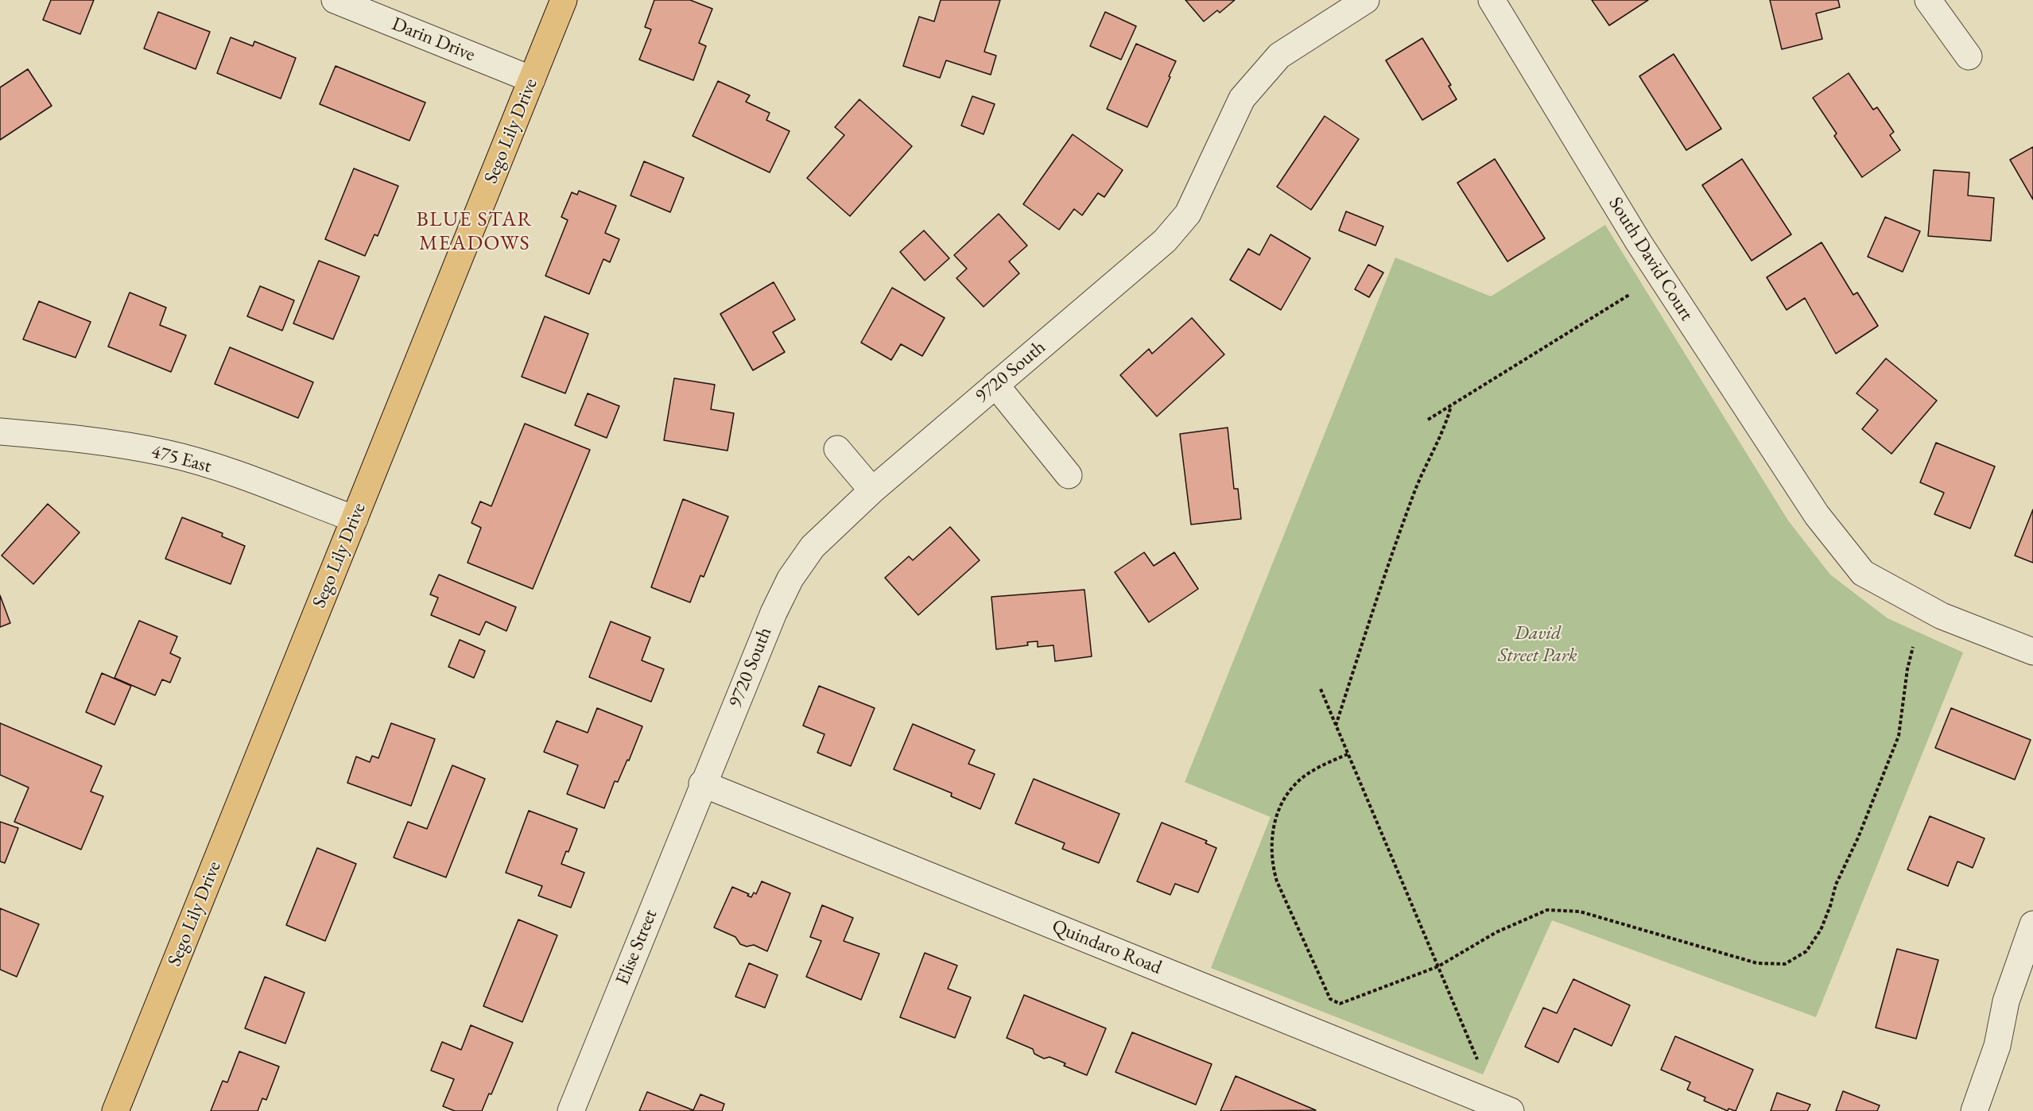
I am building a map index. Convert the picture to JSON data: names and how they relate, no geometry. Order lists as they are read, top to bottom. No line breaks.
{"streets":{"main road":["Sego Lily Drive"],"street":["Darin Drive","South David Court","9720 South","475 East","Elise Street","Quindaro Road"]},"crossings":[["Darin Drive","Sego Lily Drive"],["Sego Lily Drive","475 East"],["9720 South","Elise Street"],["9720 South","Quindaro Road"],["Elise Street","Quindaro Road"]],"districts":["BLUE STAR MEADOWS"],"parks":["David Street Park"]}
